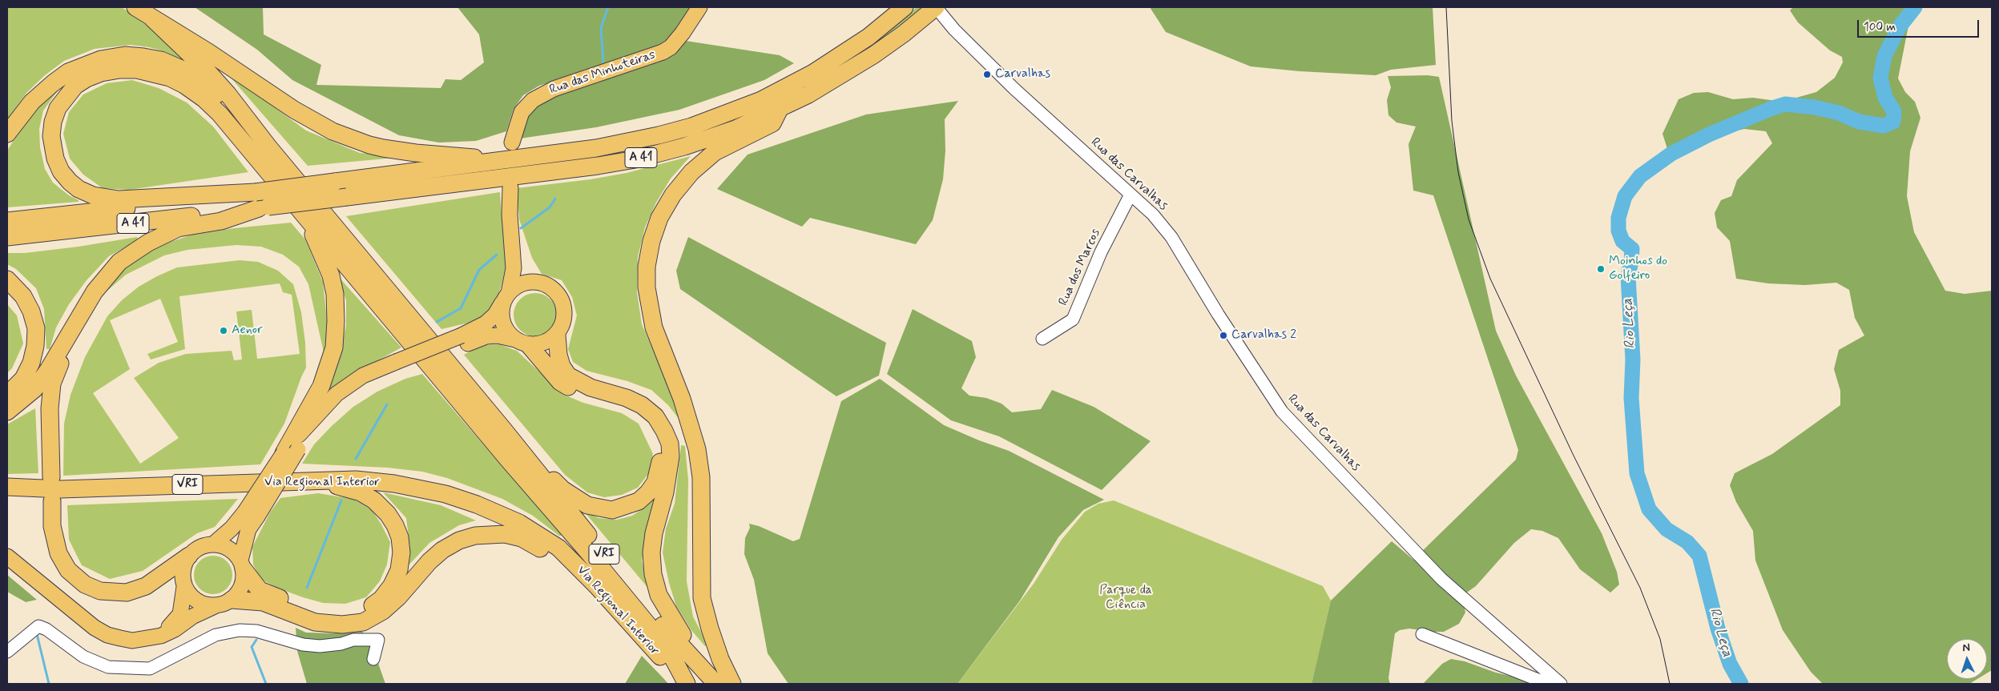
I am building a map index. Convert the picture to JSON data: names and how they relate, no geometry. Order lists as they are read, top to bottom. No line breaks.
{"streets":{"highway":["A 41","Via Regional Interior","VRI"],"main road":["Rua das Minhoteiras"],"street":["Rua das Carvalhas","Rua dos Marcos"]},"crossings":[["A 41","Rua das Carvalhas"],["Rua das Carvalhas","Rua dos Marcos"]],"water":["Rio Leça"],"parks":["Parque da Ciência"],"places":["Carvalhas","Moinhos do Golfeiro","Aenor","Carvalhas 2"],"scale_bar":"100 m","north":"top"}
